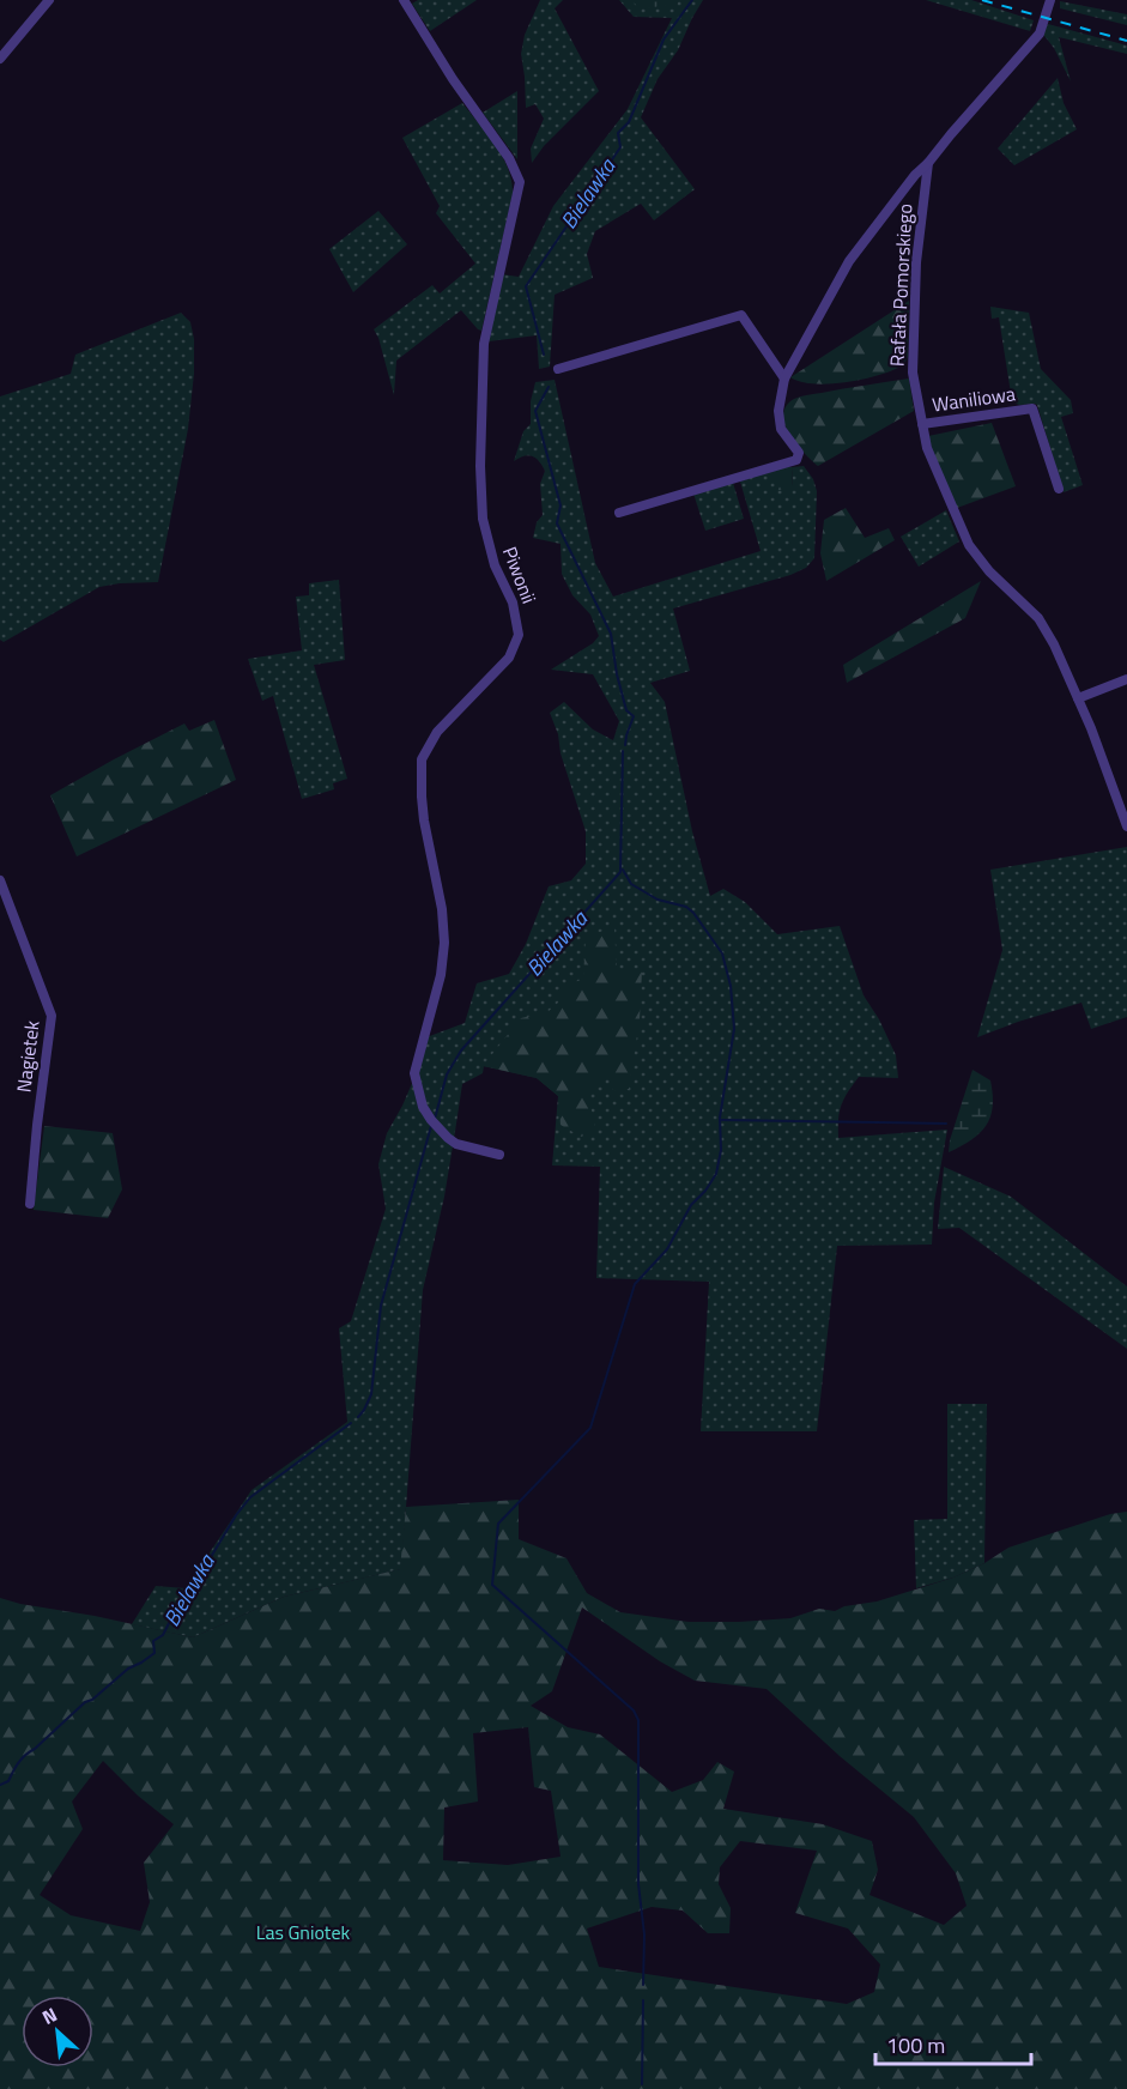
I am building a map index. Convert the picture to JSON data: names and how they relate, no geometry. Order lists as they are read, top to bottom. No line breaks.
{"streets":{"street":["Rafała Pomorskiego","Waniliowa","Piwonii","Nagietek"]},"crossings":[["Rafała Pomorskiego","Waniliowa"]],"water":["Bielawka"],"parks":["Las Gniotek"],"scale_bar":"100 m","north":"top left"}
